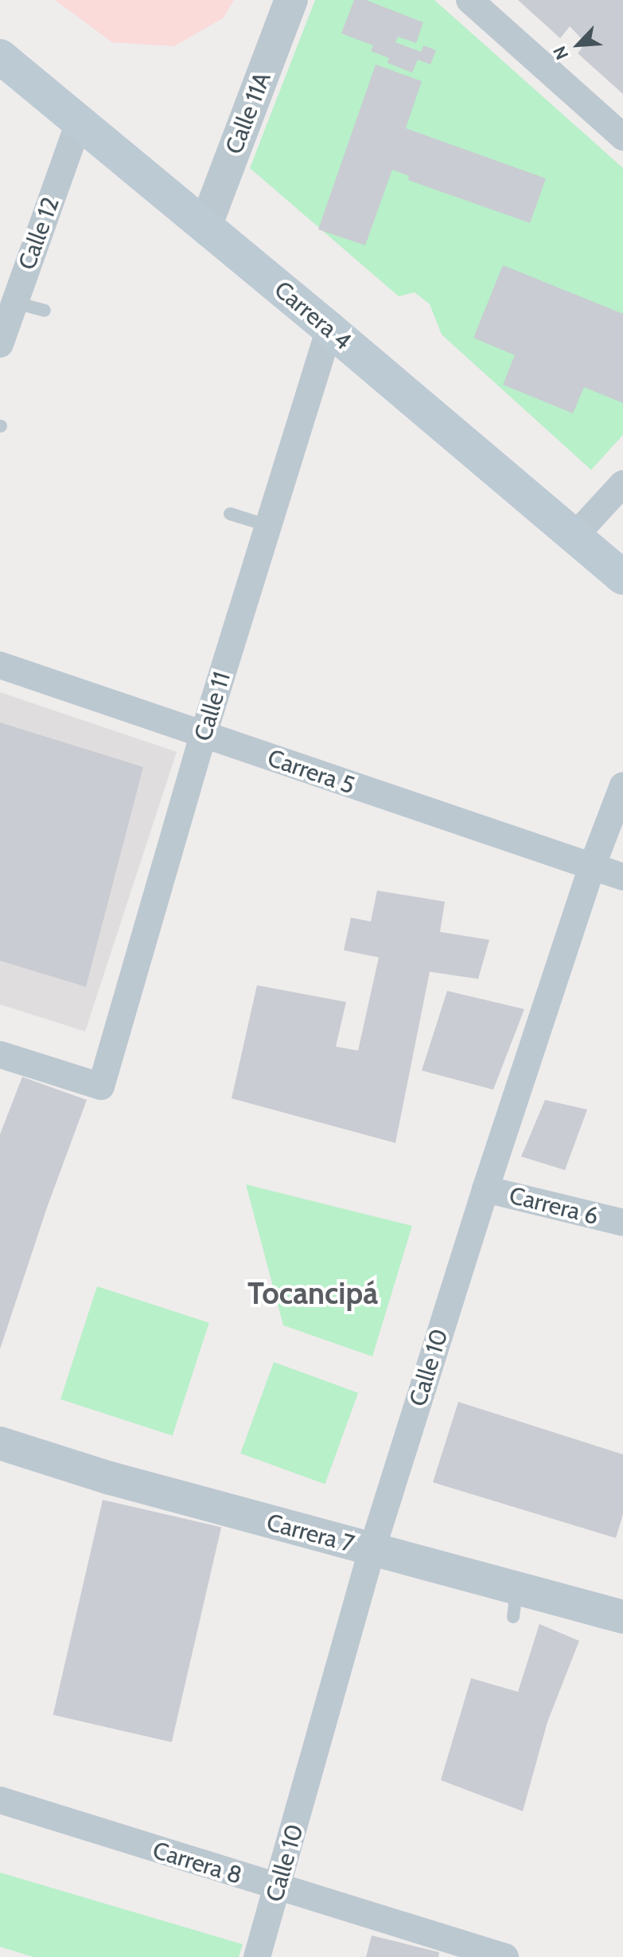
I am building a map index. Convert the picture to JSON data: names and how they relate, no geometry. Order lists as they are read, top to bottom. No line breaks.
{"streets":{"main road":["Carrera 4"],"street":["Calle 11A","Calle 12","Calle 11","Carrera 5","Carrera 6","Calle 10","Carrera 7","Carrera 8"]},"crossings":[["Calle 11A","Carrera 4"],["Calle 12","Carrera 4"],["Carrera 4","Calle 11"],["Calle 11","Carrera 5"],["Carrera 5","Calle 10"],["Carrera 6","Calle 10"],["Calle 10","Carrera 7"],["Calle 10","Carrera 8"]],"districts":["Tocancipá"],"north":"bottom left"}
